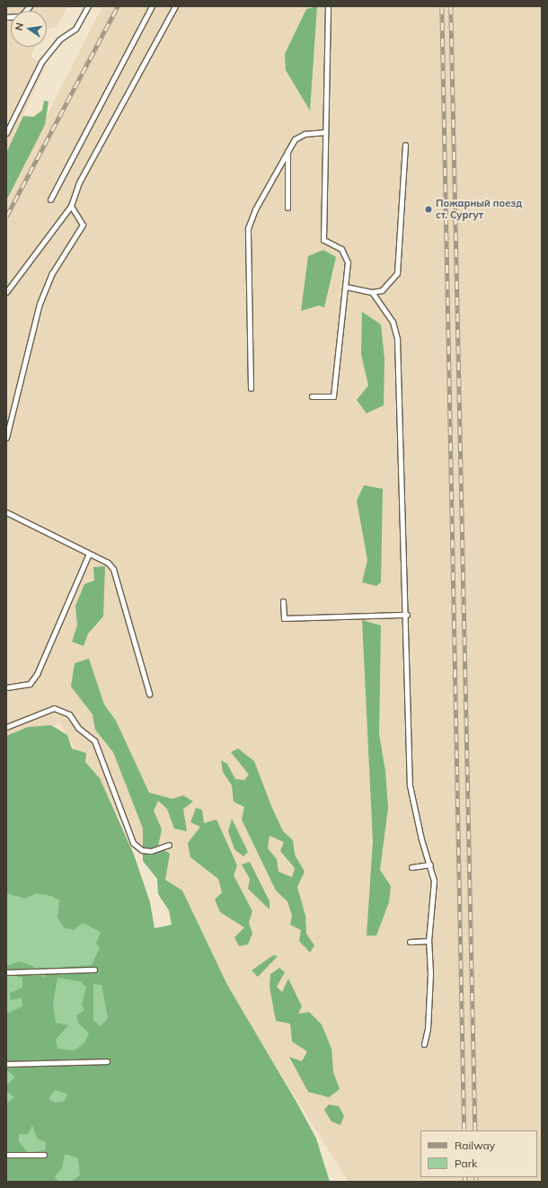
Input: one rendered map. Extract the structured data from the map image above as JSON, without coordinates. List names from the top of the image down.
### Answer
{
  "places": ["Пожарный поезд ст. Сургут"],
  "legend": ["Railway", "Park"],
  "north": "left"
}
